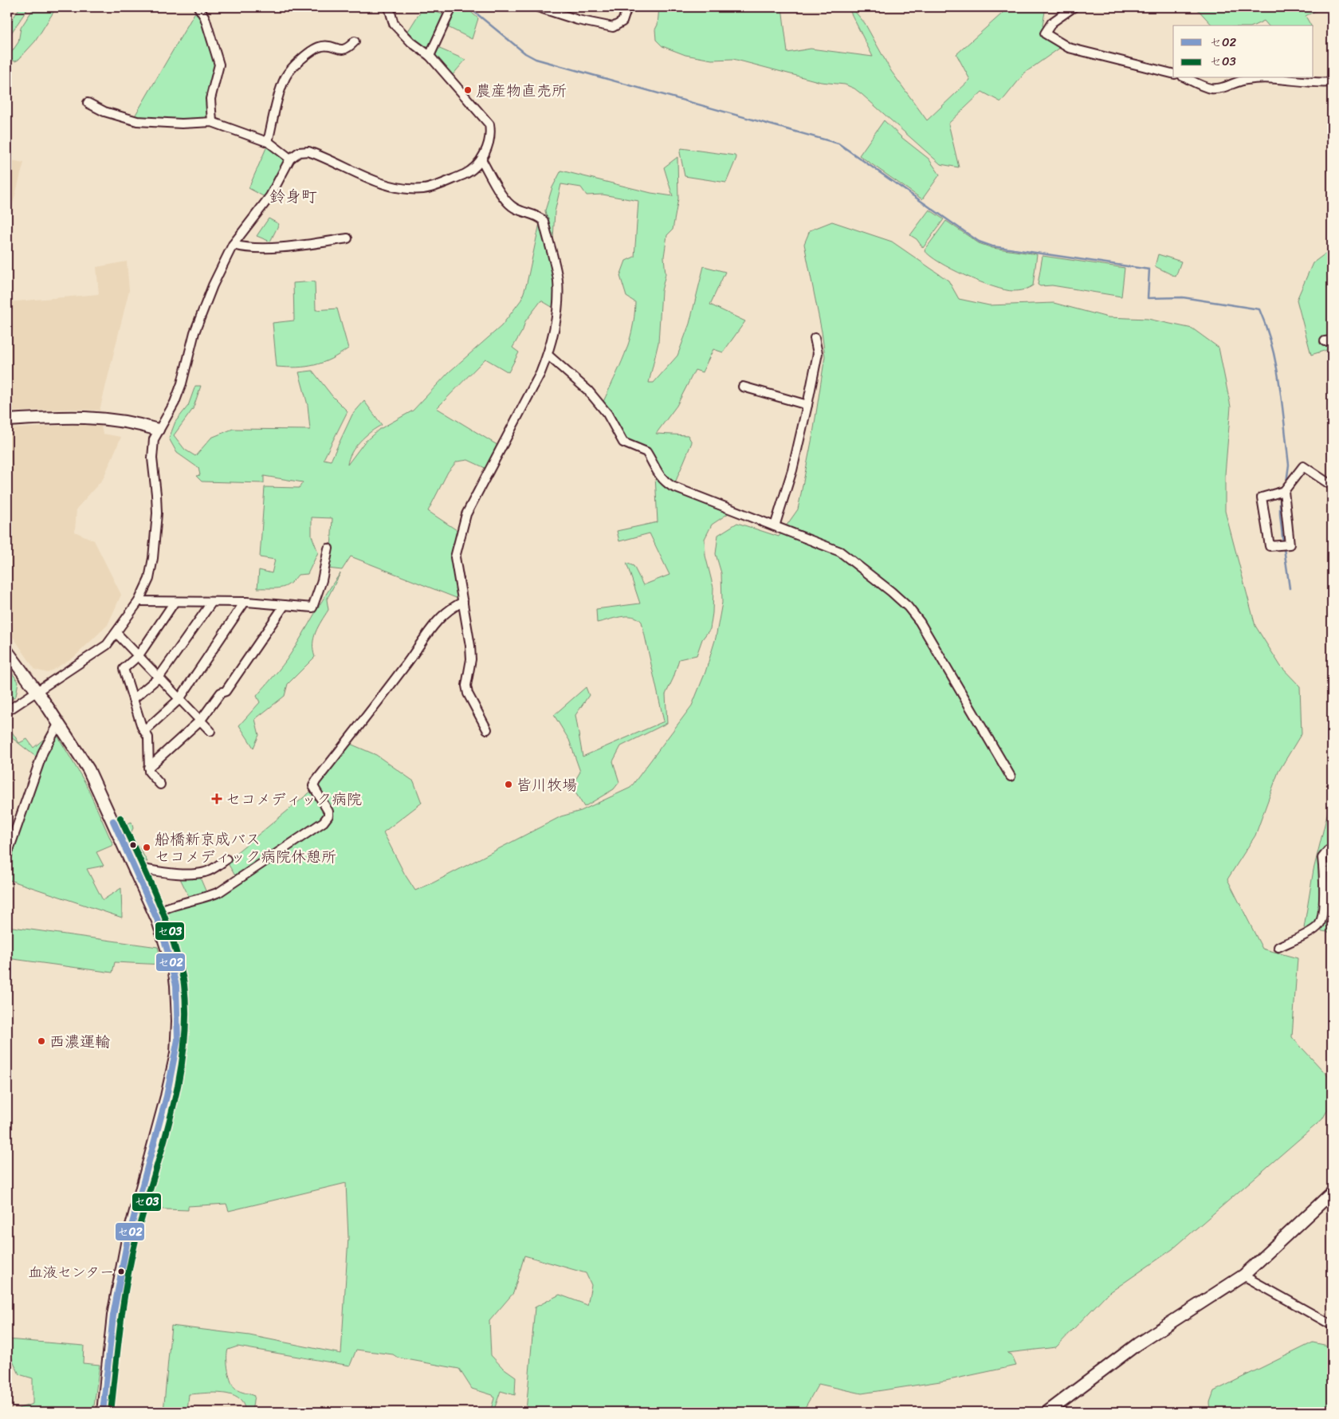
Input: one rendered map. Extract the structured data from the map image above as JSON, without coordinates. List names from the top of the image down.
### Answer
{
  "districts": ["鈴身町"],
  "places": {
    "other": [
      "農産物直売所",
      "皆川牧場",
      "船橋新京成バス セコメディック病院休憩所",
      "西濃運輸",
      "血液センター"
    ],
    "health": ["セコメディック病院"]
  },
  "lines": ["transit line セ03", "transit line セ02"],
  "legend": ["セ02", "セ03"]
}
